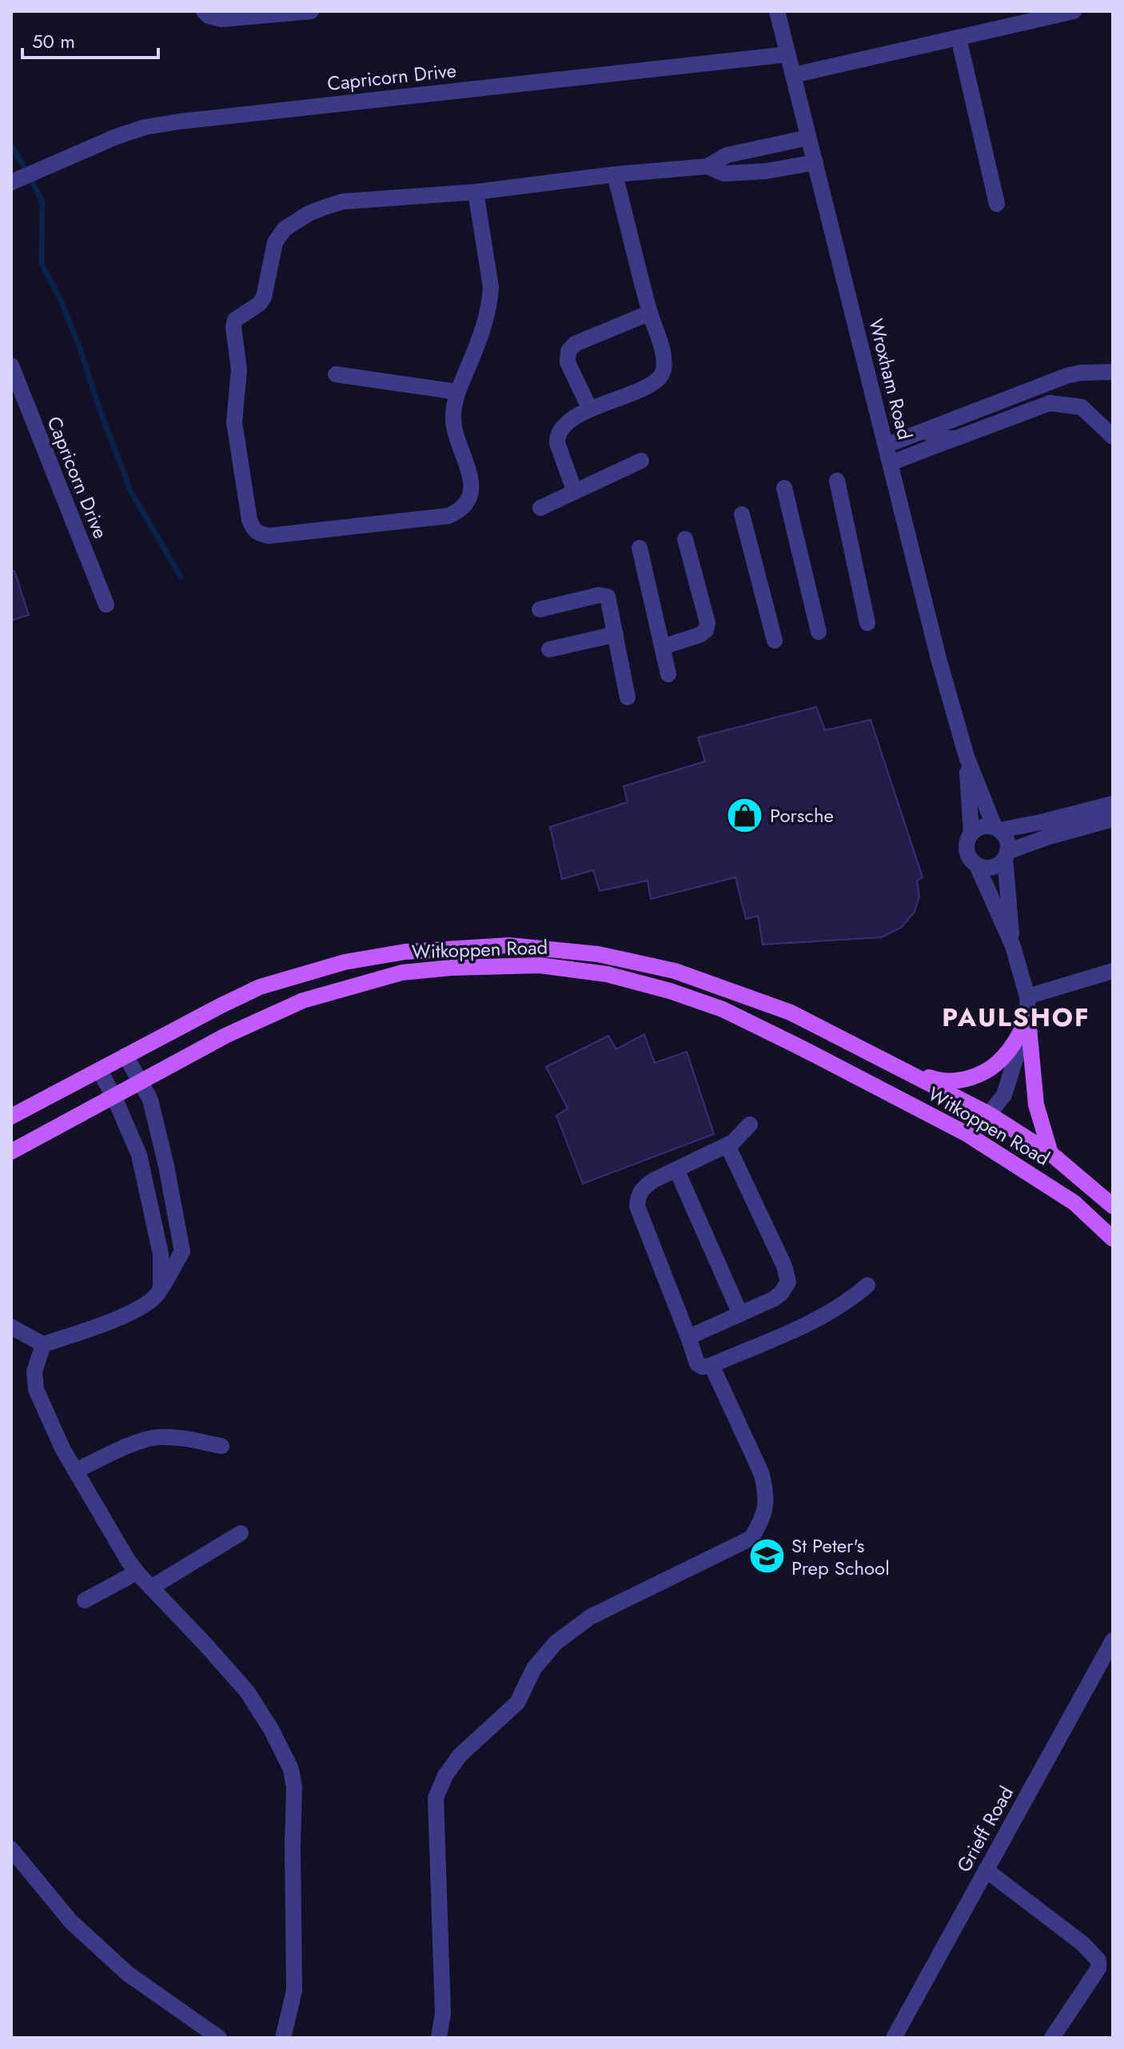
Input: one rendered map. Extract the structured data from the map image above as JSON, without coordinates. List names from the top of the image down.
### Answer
{
  "streets": {
    "main road": ["Witkoppen Road"],
    "street": ["Capricorn Drive", "Wroxham Road", "Grieff Road"]
  },
  "crossings": [
    ["Capricorn Drive", "Wroxham Road"]
  ],
  "districts": ["PAULSHOF"],
  "places": {
    "shop": ["Porsche"],
    "school or university": ["St Peter's Prep School"]
  },
  "scale_bar": "50 m"
}
